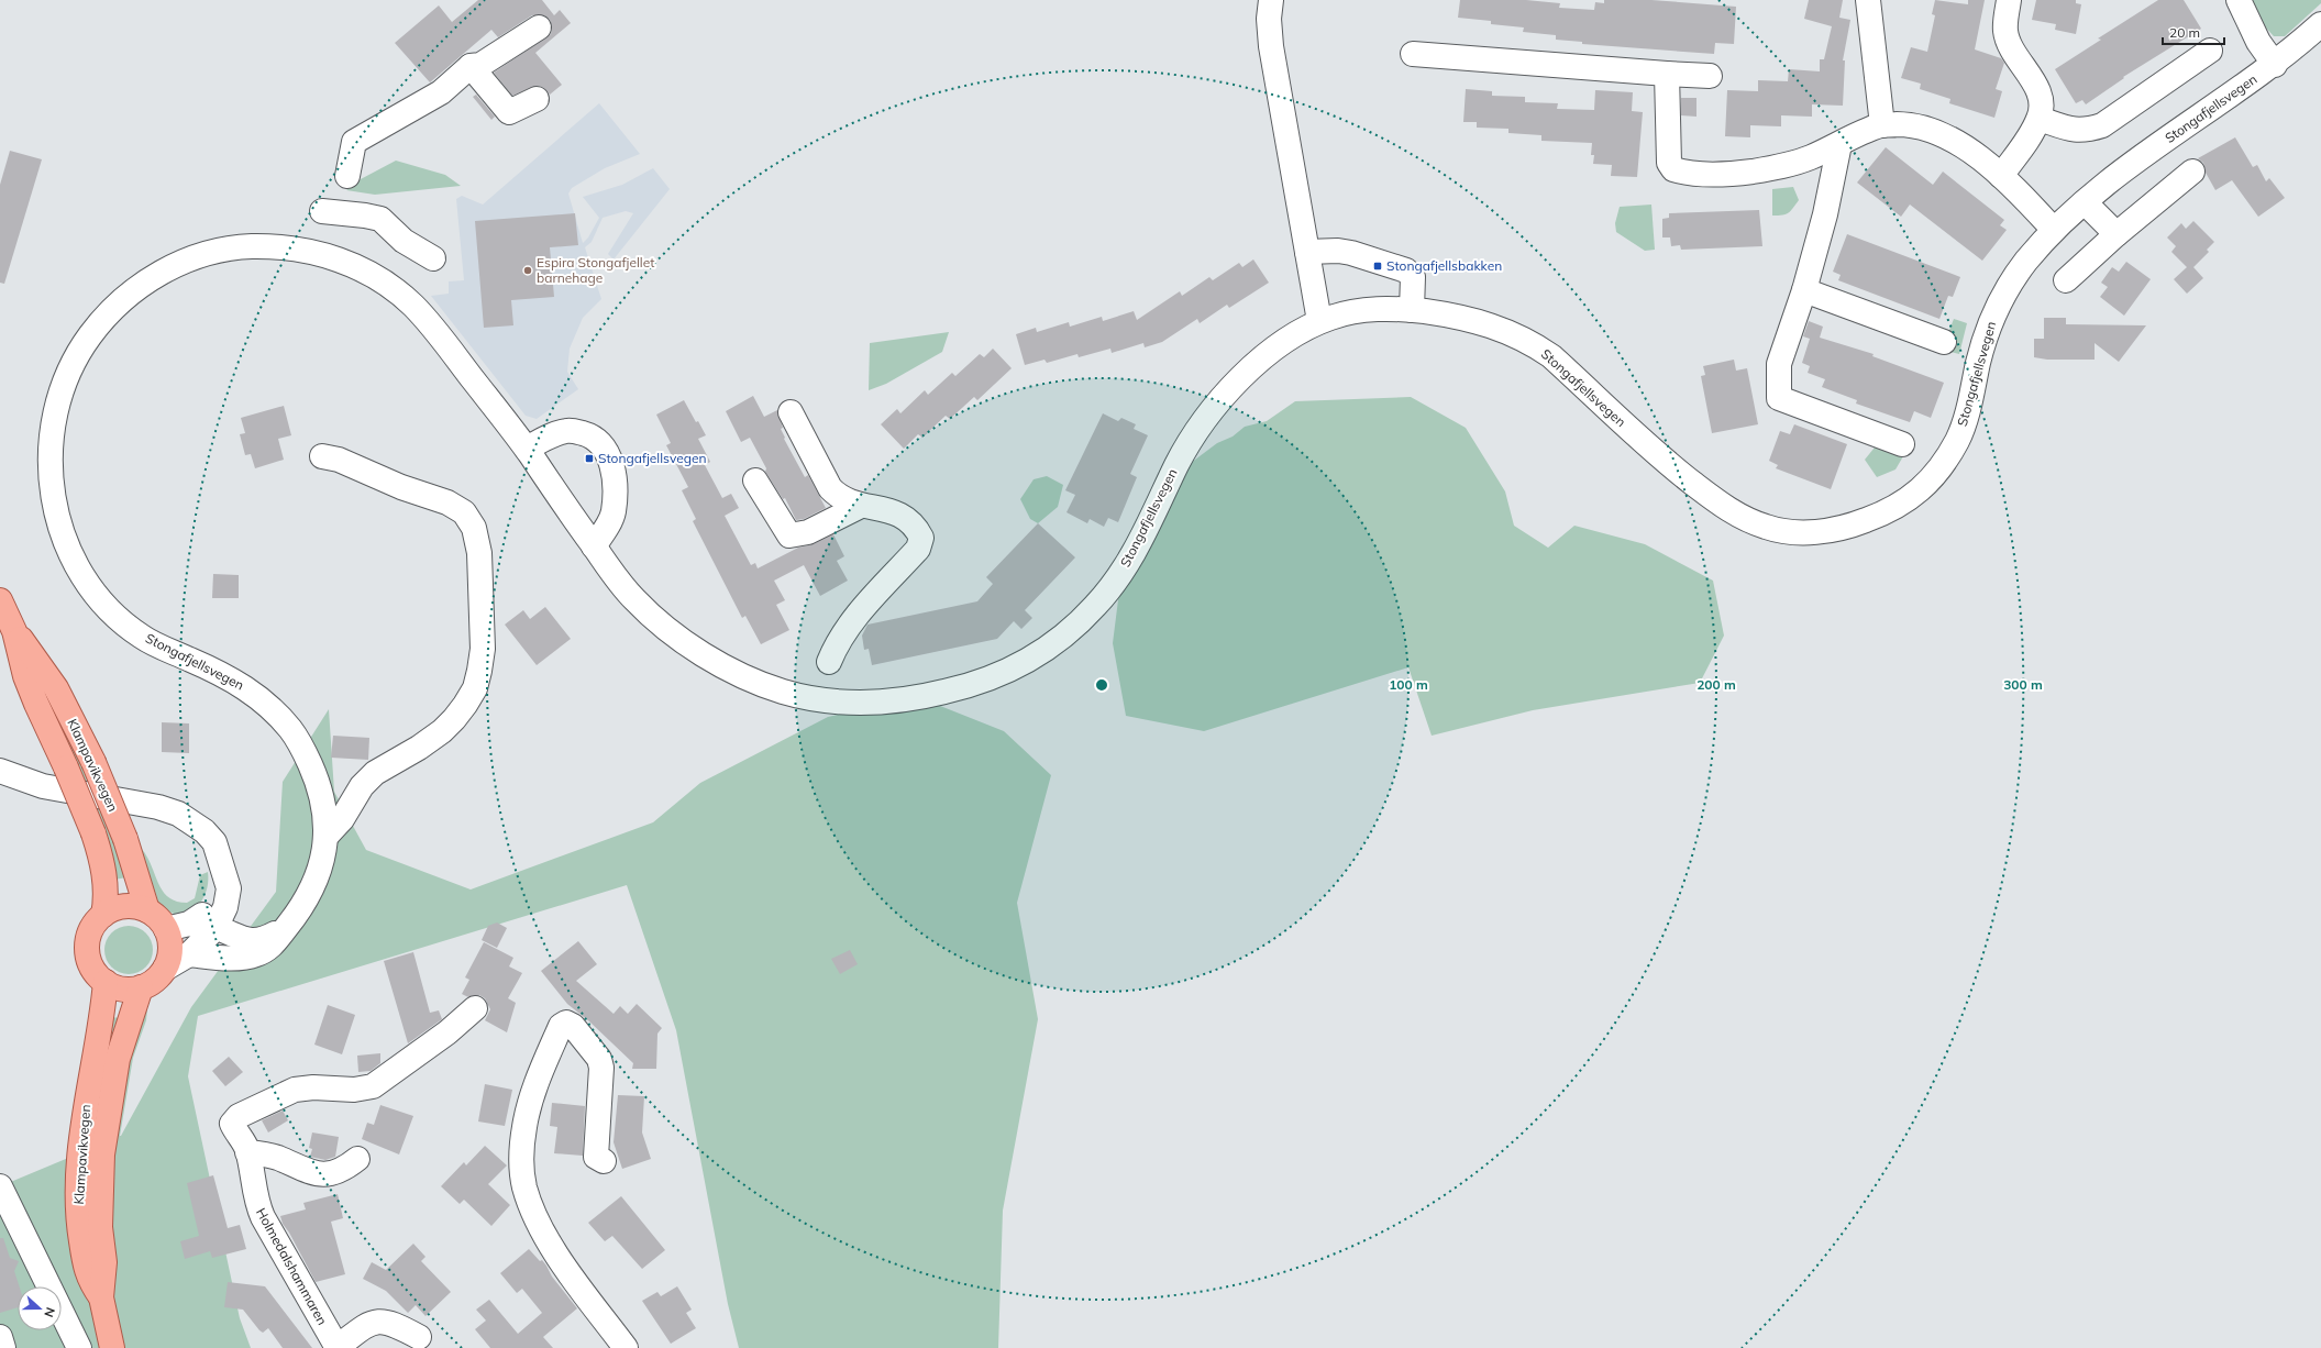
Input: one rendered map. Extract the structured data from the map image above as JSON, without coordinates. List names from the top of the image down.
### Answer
{
  "streets": {
    "main road": ["Klampavikvegen"],
    "street": ["Stongafjellsvegen", "Holmedalshammaren"]
  },
  "crossings": [
    ["Stongafjellsvegen", "Klampavikvegen"]
  ],
  "places": {
    "transit": ["Stongafjellsbakken", "Stongafjellsvegen"],
    "other": ["Espira Stongafjellet barnehage"]
  },
  "scale_bar": "20 m",
  "north": "right",
  "rings": ["100 m", "200 m", "300 m"]
}
